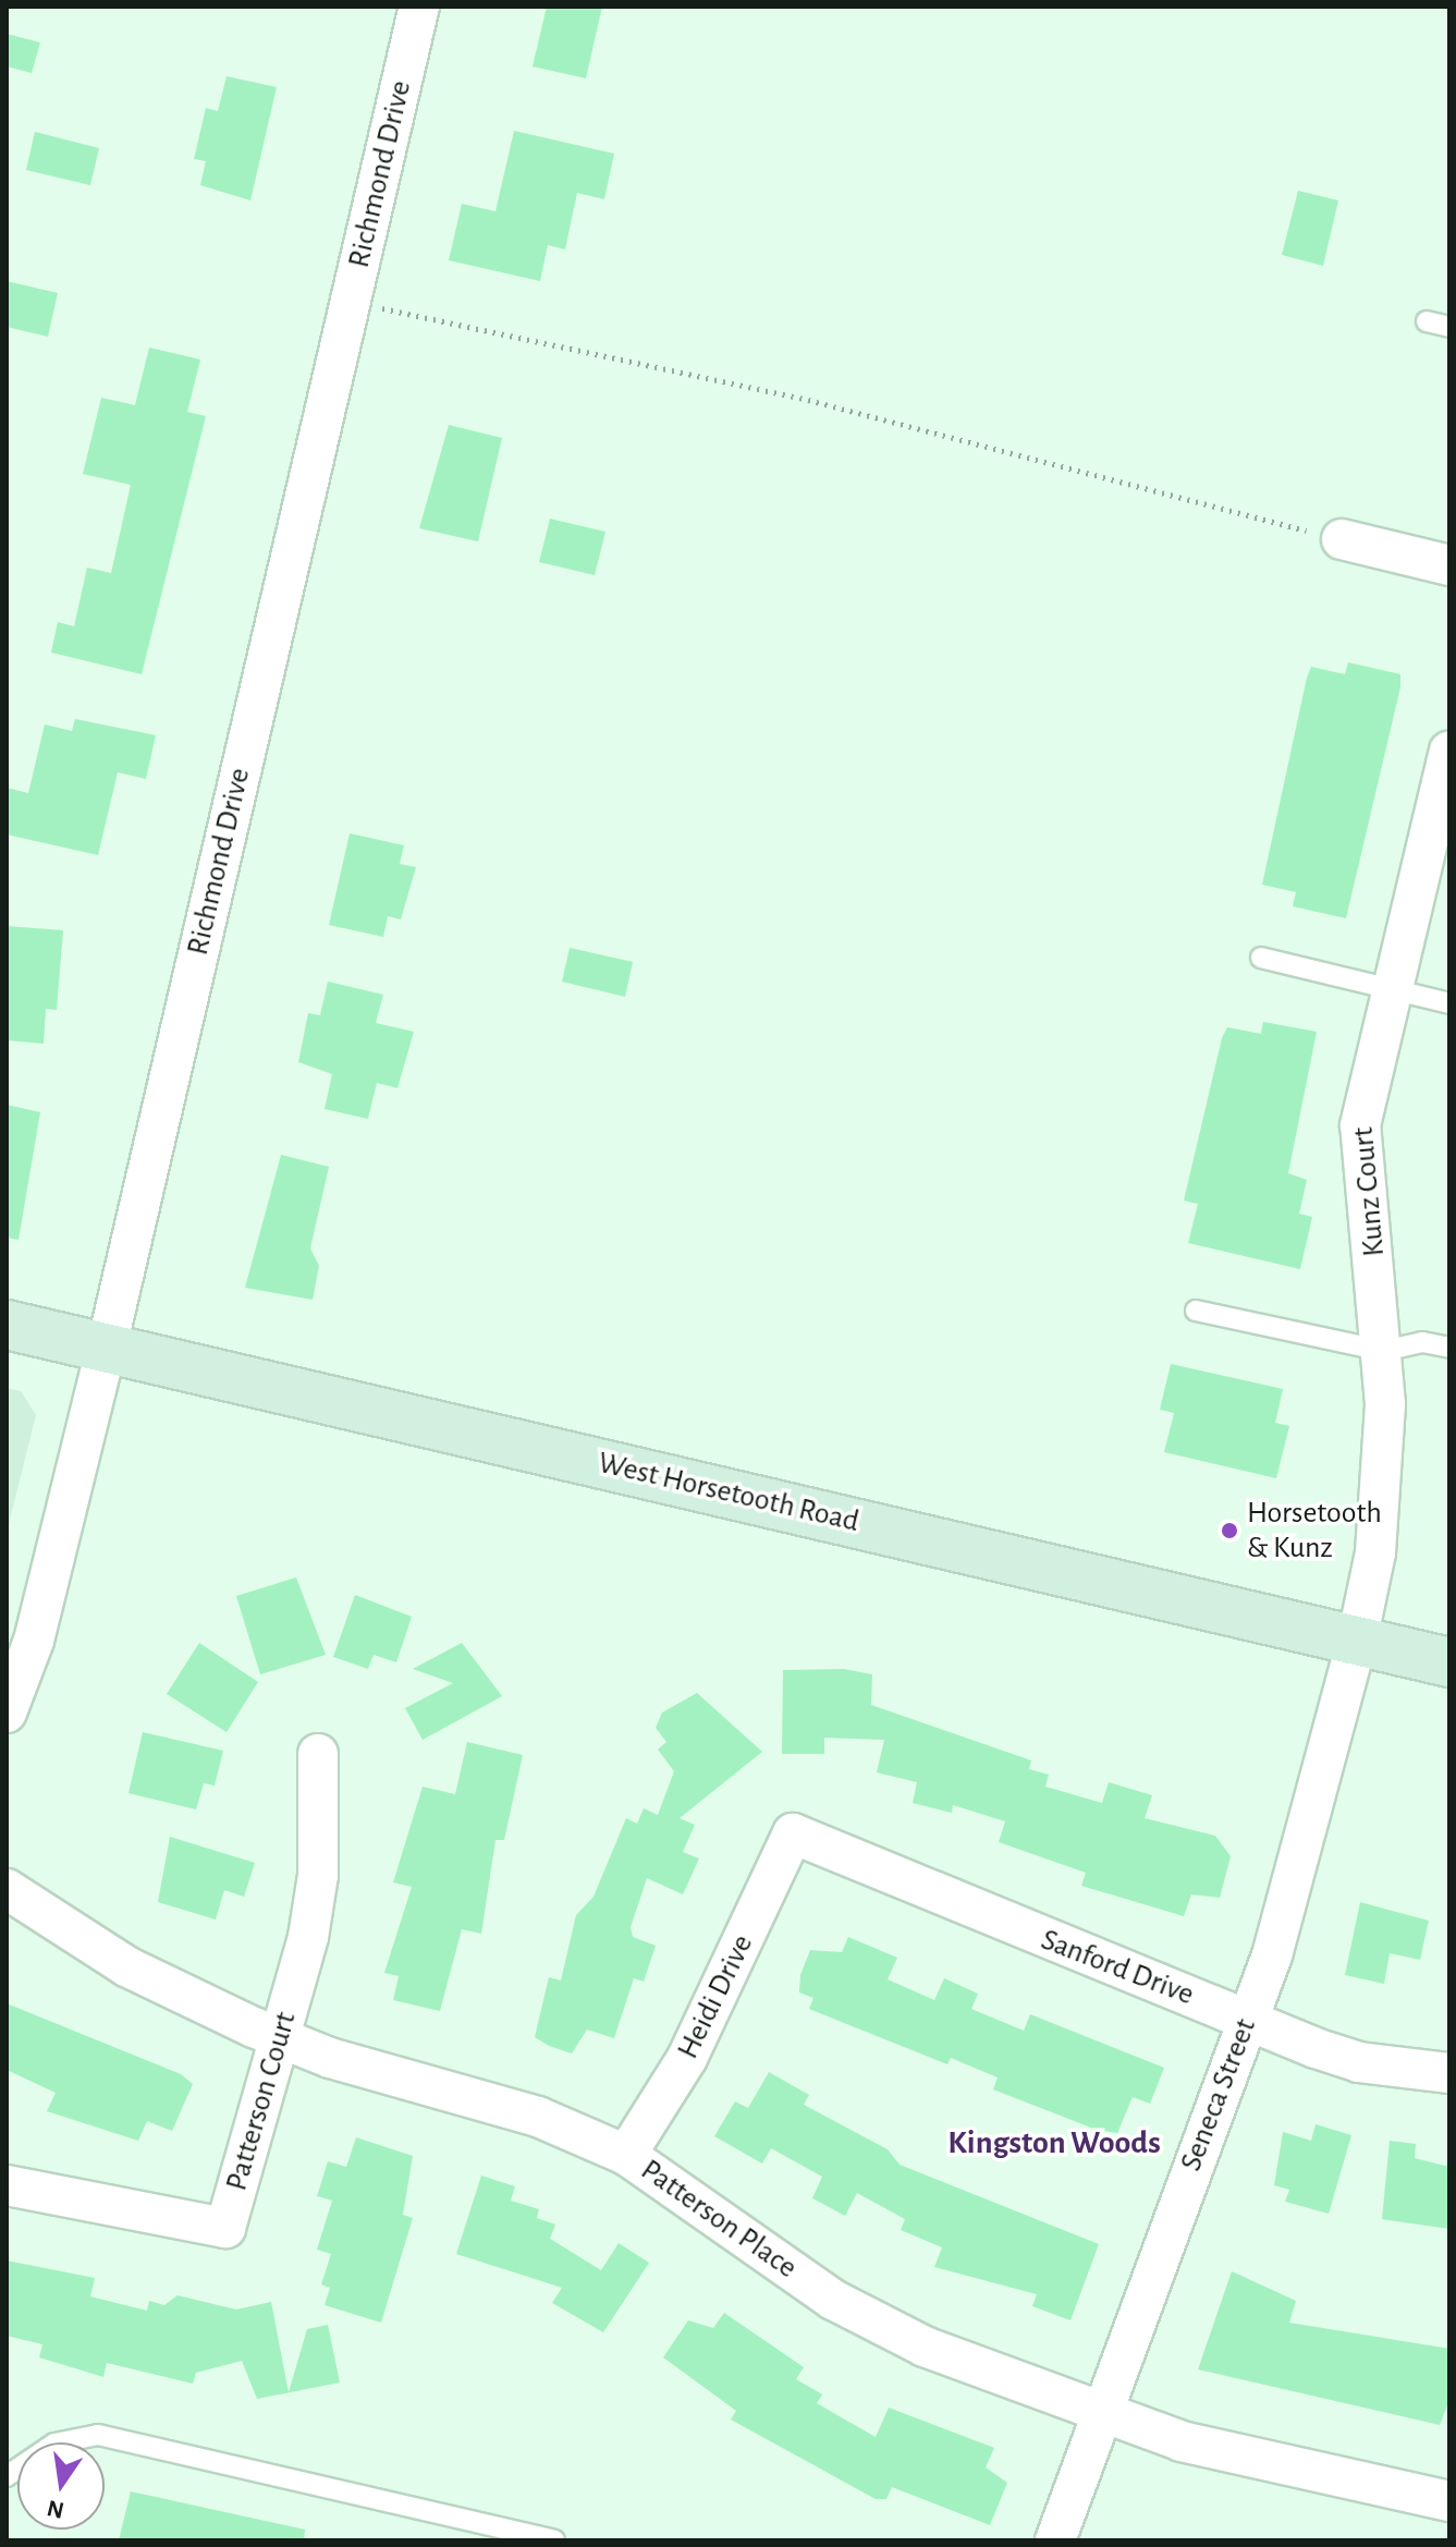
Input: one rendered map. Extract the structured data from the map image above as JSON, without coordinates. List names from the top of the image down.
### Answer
{
  "streets": {
    "main road": ["West Horsetooth Road"],
    "street": [
      "Richmond Drive",
      "Kunz Court",
      "Sanford Drive",
      "Heidi Drive",
      "Seneca Street",
      "Patterson Court",
      "Patterson Place"
    ]
  },
  "crossings": [
    ["Richmond Drive", "West Horsetooth Road"],
    ["Kunz Court", "West Horsetooth Road"],
    ["Kunz Court", "Seneca Street"],
    ["West Horsetooth Road", "Seneca Street"],
    ["Sanford Drive", "Heidi Drive"],
    ["Sanford Drive", "Seneca Street"],
    ["Heidi Drive", "Patterson Place"],
    ["Seneca Street", "Patterson Place"],
    ["Patterson Court", "Patterson Place"]
  ],
  "districts": ["Kingston Woods"],
  "places": ["Horsetooth & Kunz"],
  "north": "bottom"
}
